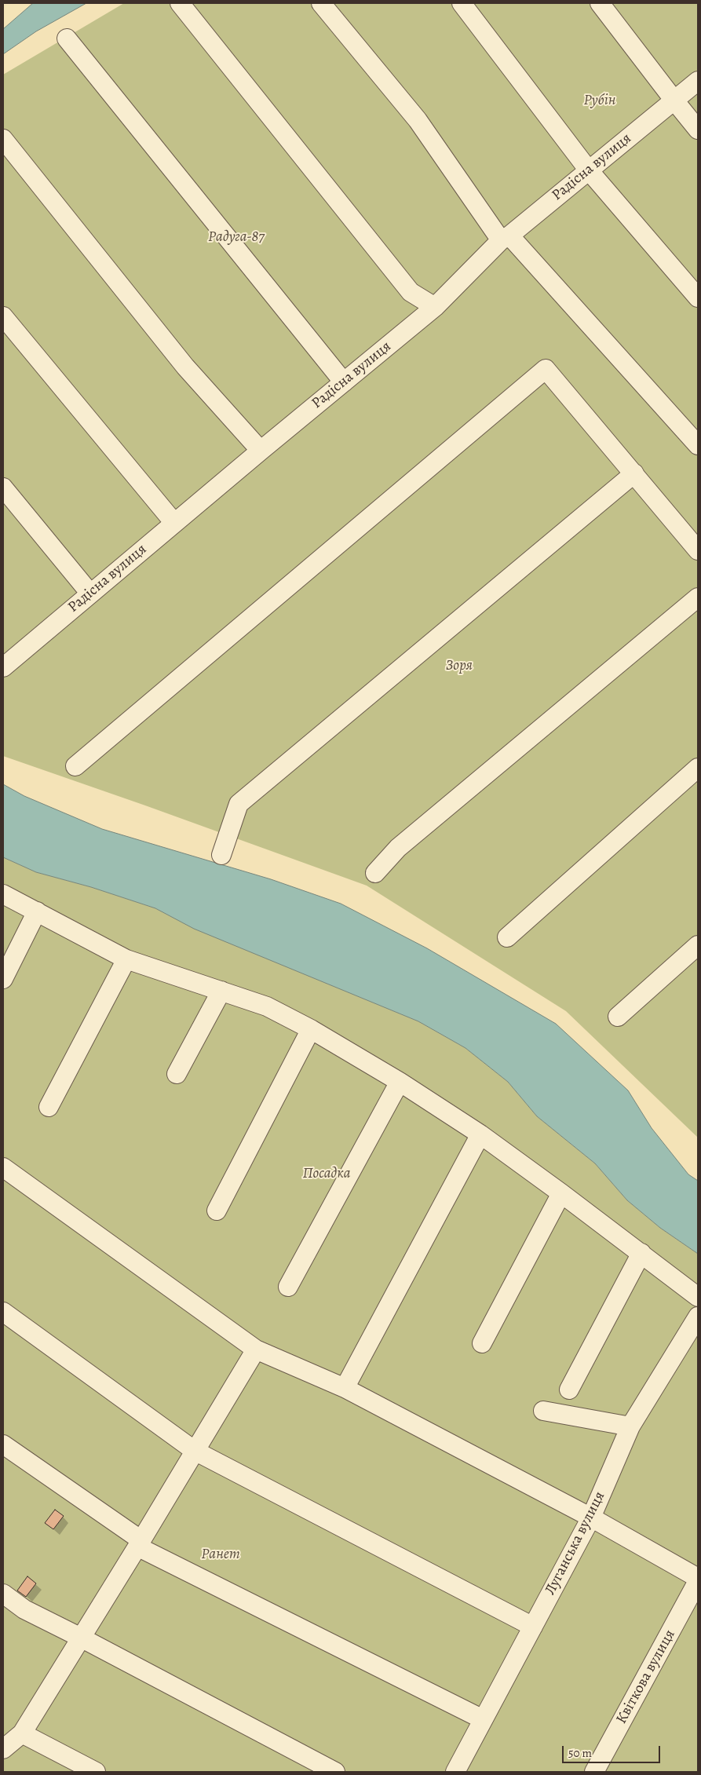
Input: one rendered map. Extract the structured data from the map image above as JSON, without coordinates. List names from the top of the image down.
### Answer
{
  "streets": {
    "street": ["Радісна вулиця", "Луганська вулиця", "Квіткова вулиця"]
  },
  "parks": [
    "Рубін",
    "Радуга-87",
    "Зоря",
    "Посадка",
    "Ранет"
  ],
  "scale_bar": "50 m"
}
